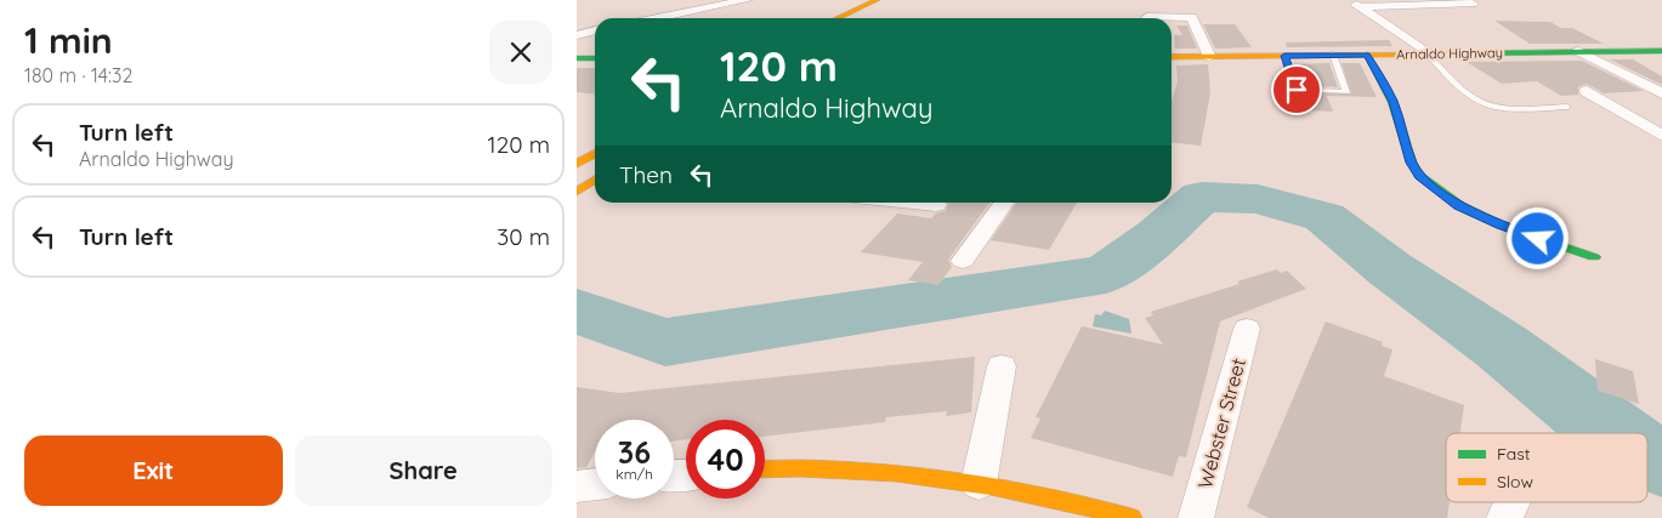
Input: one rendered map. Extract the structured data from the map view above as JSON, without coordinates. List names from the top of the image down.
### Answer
{
  "streets": {
    "main road": ["Arnaldo Highway"],
    "street": ["Webster Street"]
  },
  "legend": ["Fast", "Slow"],
  "page": {
    "heading": ["1 min", "180 m · 14:32"],
    "turn": ["120 m", "Arnaldo Highway"],
    "list": [
      {
        "name": "Turn left",
        "note": "Arnaldo Highway",
        "value": "120 m"
      },
      {
        "name": "Turn left",
        "value": "30 m"
      }
    ],
    "then": "Then",
    "speed": "36 km/h",
    "limit": "40",
    "buttons": ["Exit", "Share"]
  }
}
